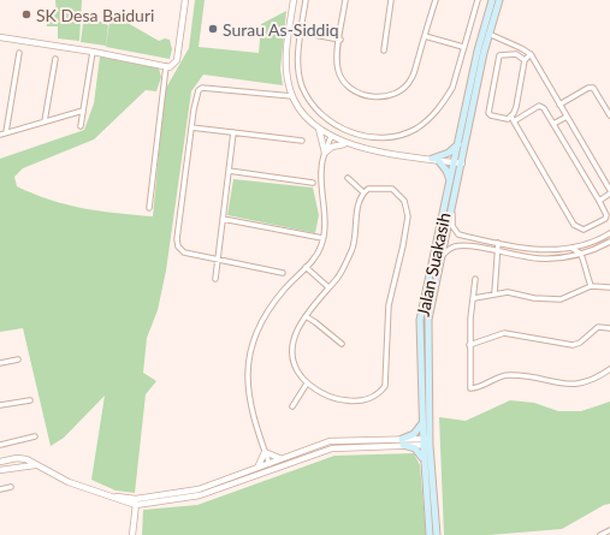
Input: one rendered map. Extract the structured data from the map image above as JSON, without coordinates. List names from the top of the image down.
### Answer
{
  "streets": {
    "main road": ["Jalan Suakasih"]
  },
  "places": ["SK Desa Baiduri", "Surau As-Siddiq"]
}
